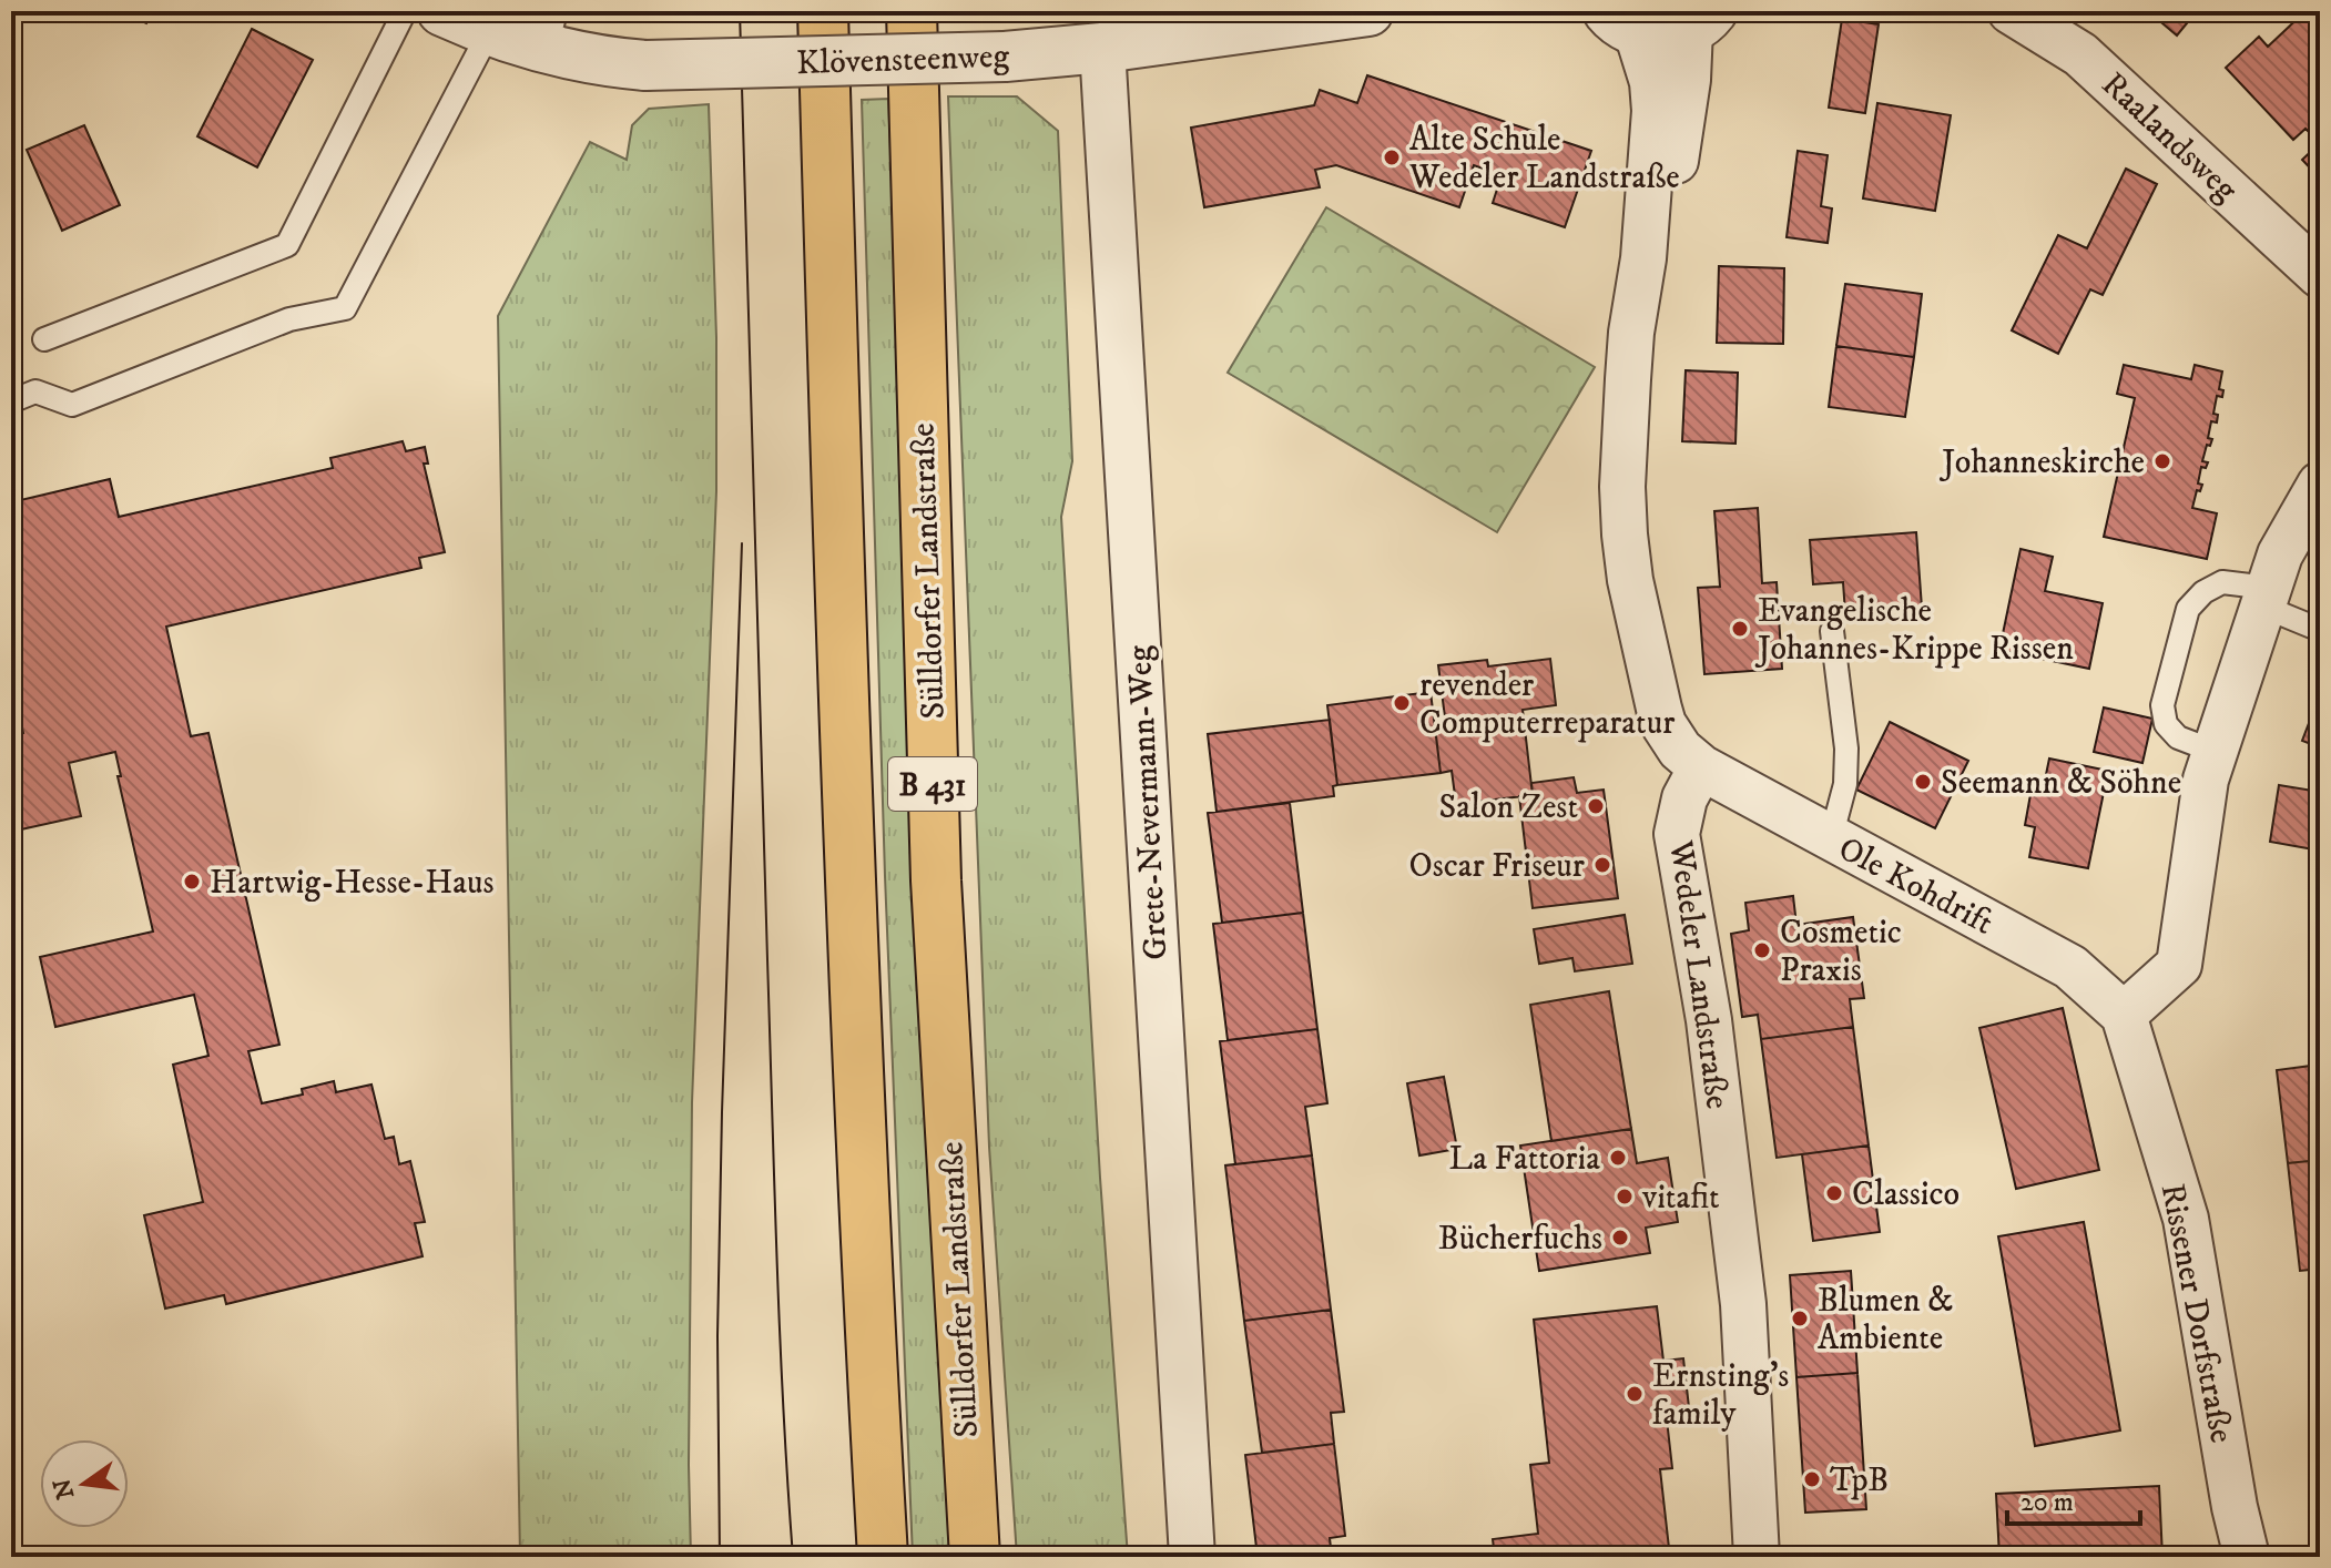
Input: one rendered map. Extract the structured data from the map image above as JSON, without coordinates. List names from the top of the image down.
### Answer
{
  "streets": {
    "highway": ["Sülldorfer Landstraße", "B 431"],
    "street": [
      "Klövensteenweg",
      "Raalandsweg",
      "Grete-Nevermann-Weg",
      "Ole Kohdrift",
      "Wedeler Landstraße",
      "Rissener Dorfstraße"
    ]
  },
  "crossings": [
    ["Klövensteenweg", "Grete-Nevermann-Weg"],
    ["Ole Kohdrift", "Wedeler Landstraße"],
    ["Ole Kohdrift", "Rissener Dorfstraße"]
  ],
  "places": [
    "Alte Schule Wedeler Landstraße",
    "Johanneskirche",
    "Evangelische Johannes-Krippe Rissen",
    "revender Computerreparatur",
    "Seemann & Söhne",
    "Salon Zest",
    "Oscar Friseur",
    "Hartwig-Hesse-Haus",
    "Cosmetic Praxis",
    "La Fattoria",
    "Classico",
    "vitafit",
    "Bücherfuchs",
    "Blumen & Ambiente",
    "Ernsting's family",
    "TpB"
  ],
  "scale_bar": "20 m",
  "north": "left"
}
